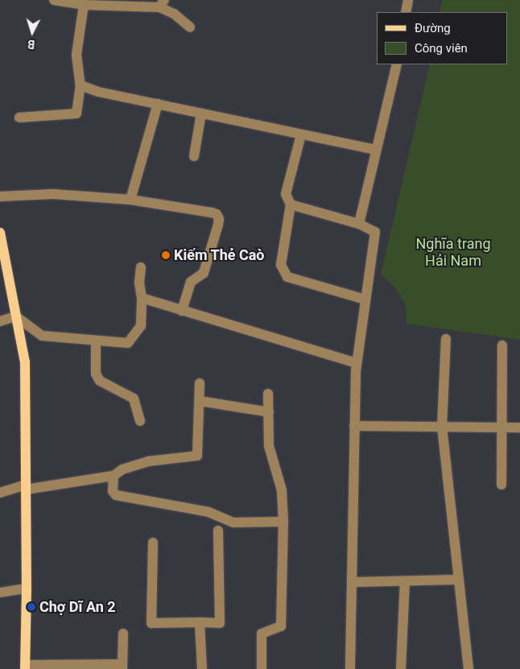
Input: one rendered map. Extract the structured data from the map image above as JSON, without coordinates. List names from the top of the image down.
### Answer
{
  "parks": ["Nghĩa trang Hải Nam"],
  "places": ["Kiếm Thẻ Caò", "Chợ Dĩ An 2"],
  "legend": ["Đường", "Công viên"],
  "north": "bottom"
}
